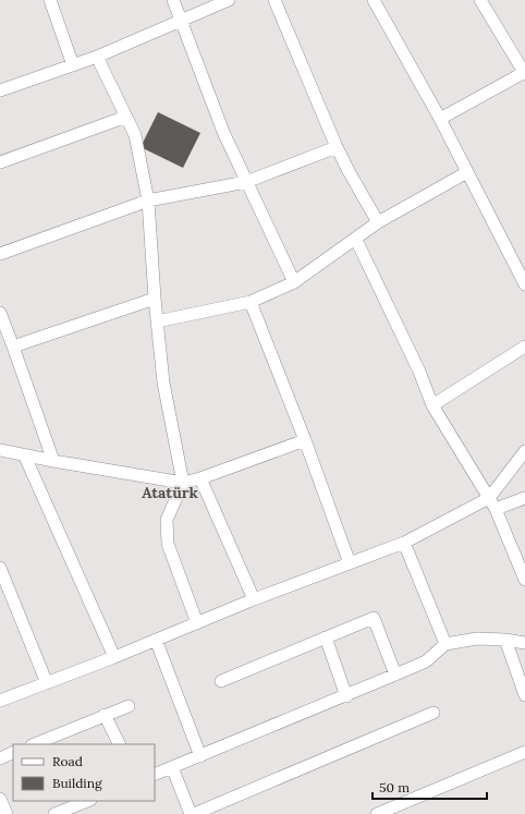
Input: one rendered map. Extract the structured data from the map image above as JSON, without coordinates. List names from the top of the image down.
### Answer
{
  "districts": ["Atatürk"],
  "legend": ["Road", "Building"],
  "scale_bar": "50 m"
}
